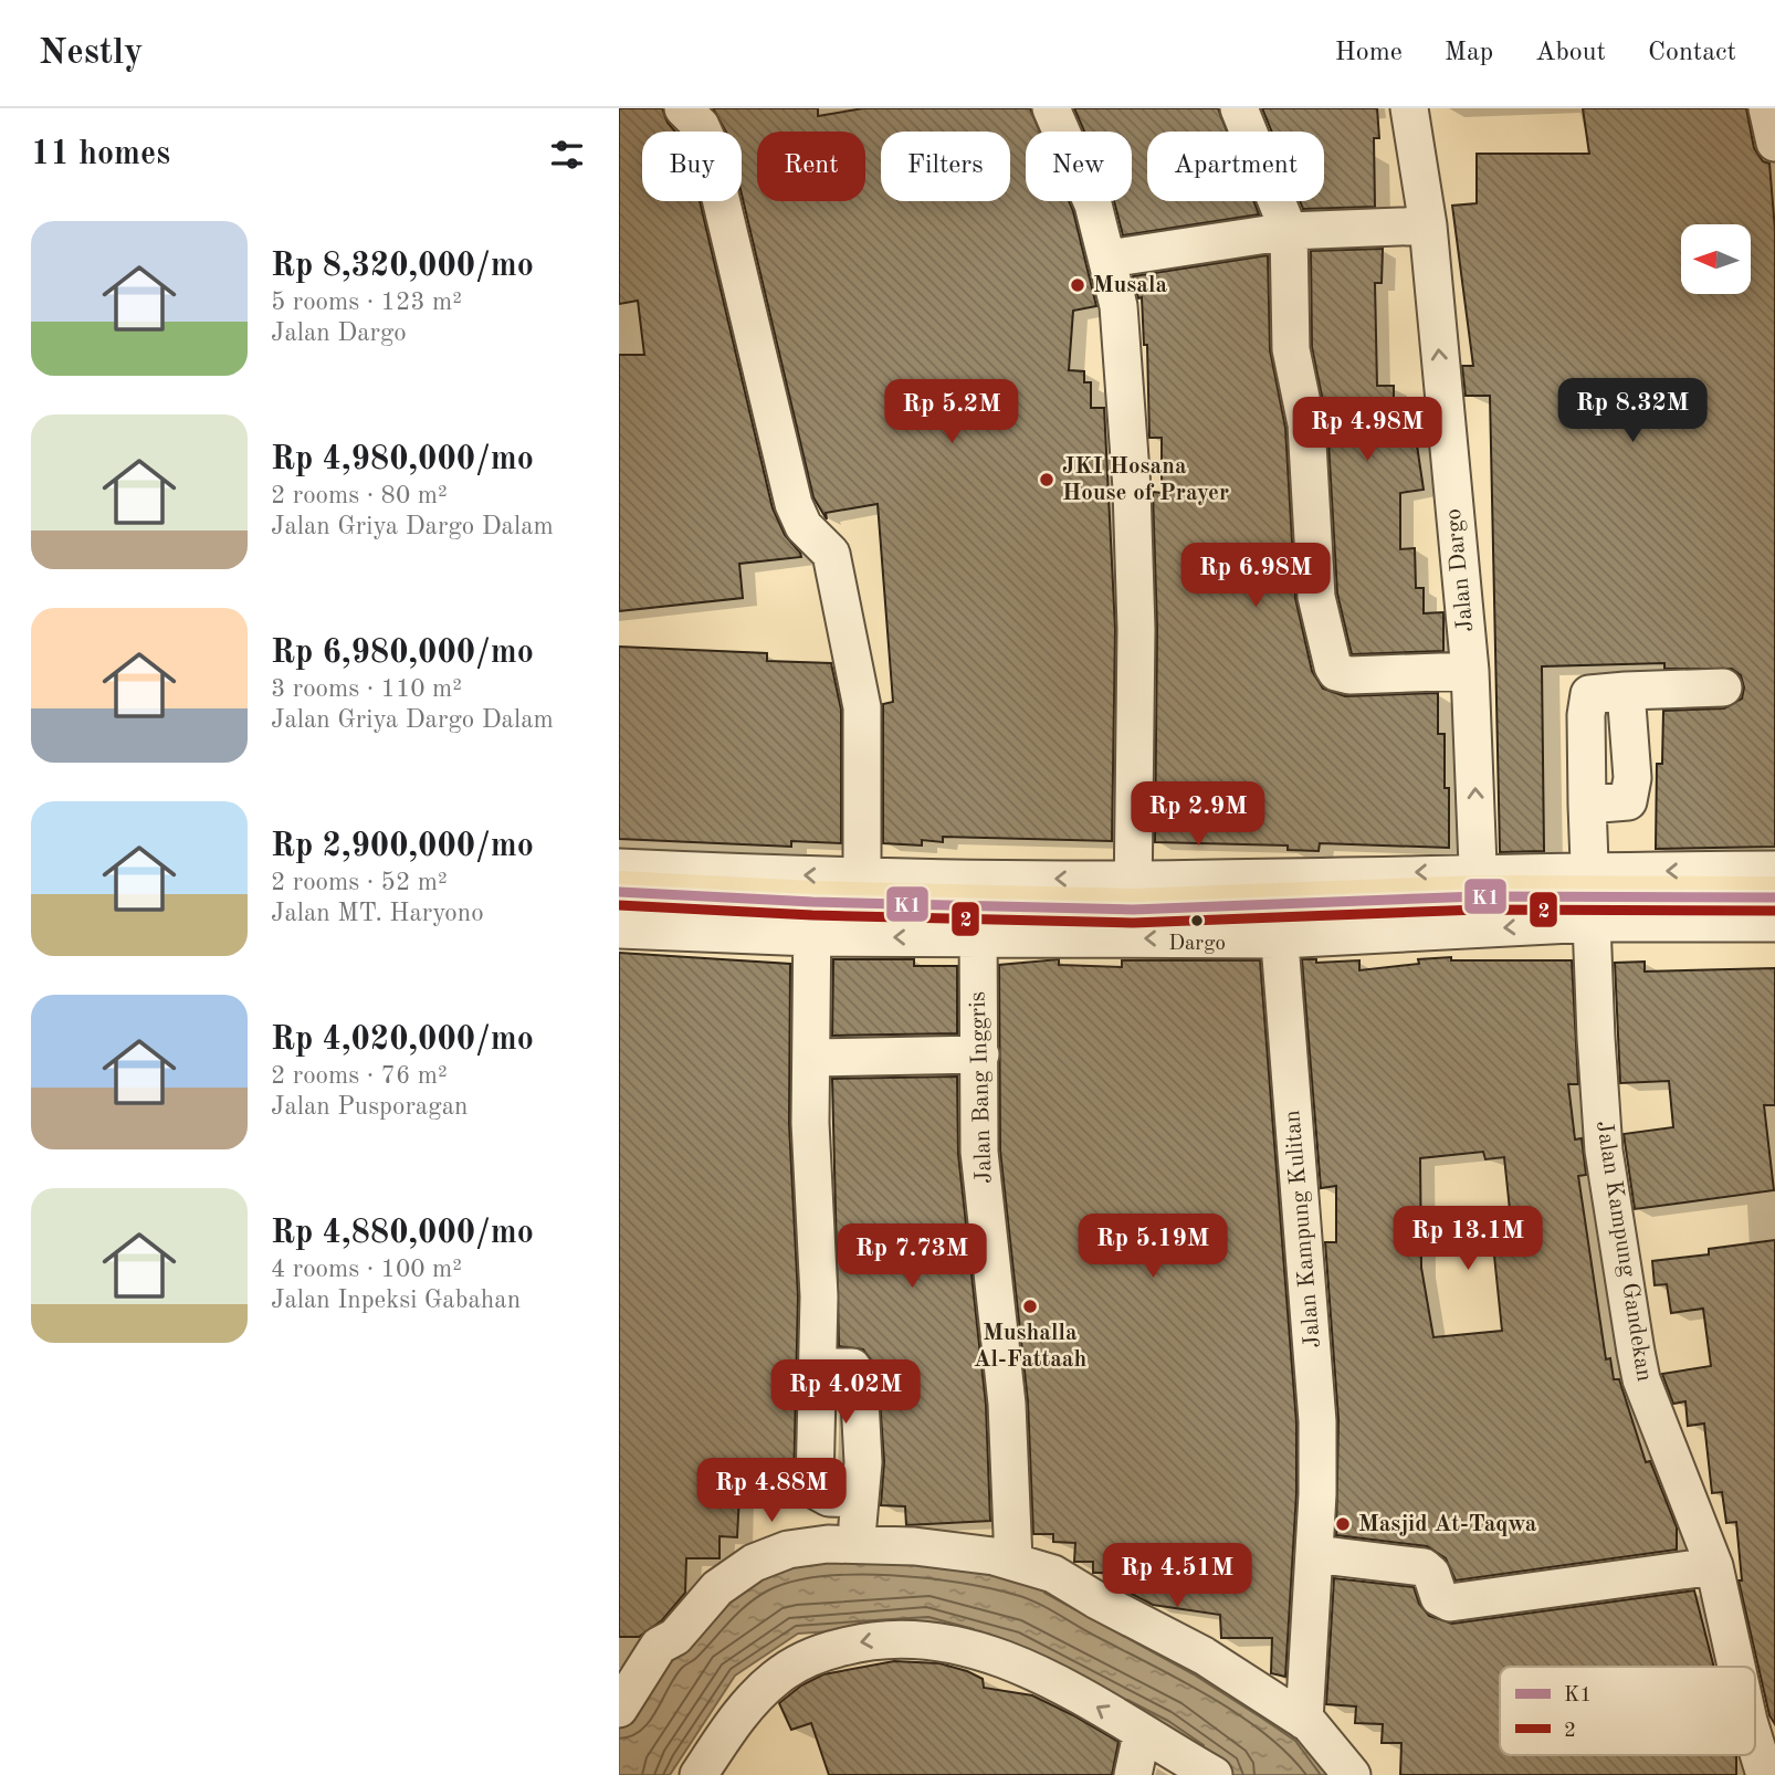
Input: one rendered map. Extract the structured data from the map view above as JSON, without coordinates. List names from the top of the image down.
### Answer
{
  "streets": {
    "street": [
      "Jalan Dargo",
      "Jalan Bang Inggris",
      "Jalan Kampung Kulitan",
      "Jalan Kampung Gandekan"
    ]
  },
  "places": [
    "Musala",
    "JKI Hosana House of Prayer",
    "Dargo",
    "Mushalla Al-Fattaah",
    "Masjid At-Taqwa"
  ],
  "lines": ["transit line K1", "transit line 2"],
  "legend": ["K1", "2"],
  "north": "left",
  "page": {
    "header": "Nestly",
    "nav": [
      "Home",
      "Map",
      "About",
      "Contact"
    ],
    "heading": "11 homes",
    "chip": [
      "Buy",
      "Rent",
      "Filters",
      "New",
      "Apartment"
    ],
    "list": [
      {
        "name": "Rp 8,320,000/mo",
        "note": "5 rooms · 123 m² · Jalan Dargo"
      },
      {
        "name": "Rp 4,980,000/mo",
        "note": "2 rooms · 80 m² · Jalan Griya Dargo Dalam"
      },
      {
        "name": "Rp 6,980,000/mo",
        "note": "3 rooms · 110 m² · Jalan Griya Dargo Dalam"
      },
      {
        "name": "Rp 2,900,000/mo",
        "note": "2 rooms · 52 m² · Jalan MT. Haryono"
      },
      {
        "name": "Rp 4,020,000/mo",
        "note": "2 rooms · 76 m² · Jalan Pusporagan"
      },
      {
        "name": "Rp 4,880,000/mo",
        "note": "4 rooms · 100 m² · Jalan Inpeksi Gabahan"
      }
    ],
    "price": [
      "Rp 8.32M",
      "Rp 5.2M",
      "Rp 4.98M",
      "Rp 6.98M",
      "Rp 2.9M",
      "Rp 13.1M",
      "Rp 5.19M",
      "Rp 7.73M",
      "Rp 4.02M",
      "Rp 4.88M",
      "Rp 4.51M"
    ]
  }
}
